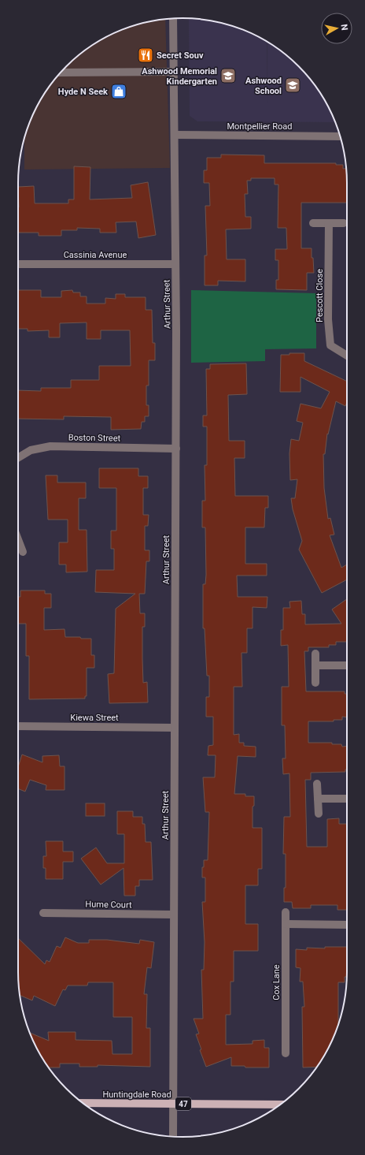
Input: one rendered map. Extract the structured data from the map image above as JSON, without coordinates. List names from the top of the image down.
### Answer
{
  "streets": {
    "main road": ["Huntingdale Road", "47"],
    "street": [
      "Montpellier Road",
      "Cassinia Avenue",
      "Pescott Close",
      "Arthur Street",
      "Boston Street",
      "Kiewa Street",
      "Hume Court",
      "Cox Lane"
    ]
  },
  "crossings": [
    ["Montpellier Road", "Arthur Street"],
    ["Cassinia Avenue", "Arthur Street"],
    ["Arthur Street", "Boston Street"],
    ["Arthur Street", "Kiewa Street"],
    ["Arthur Street", "Hume Court"],
    ["Arthur Street", "Huntingdale Road"]
  ],
  "places": {
    "restaurant": ["Secret Souv"],
    "school or university": ["Ashwood Memorial Kindergarten", "Ashwood School"],
    "shop": ["Hyde N Seek"]
  },
  "north": "right"
}
